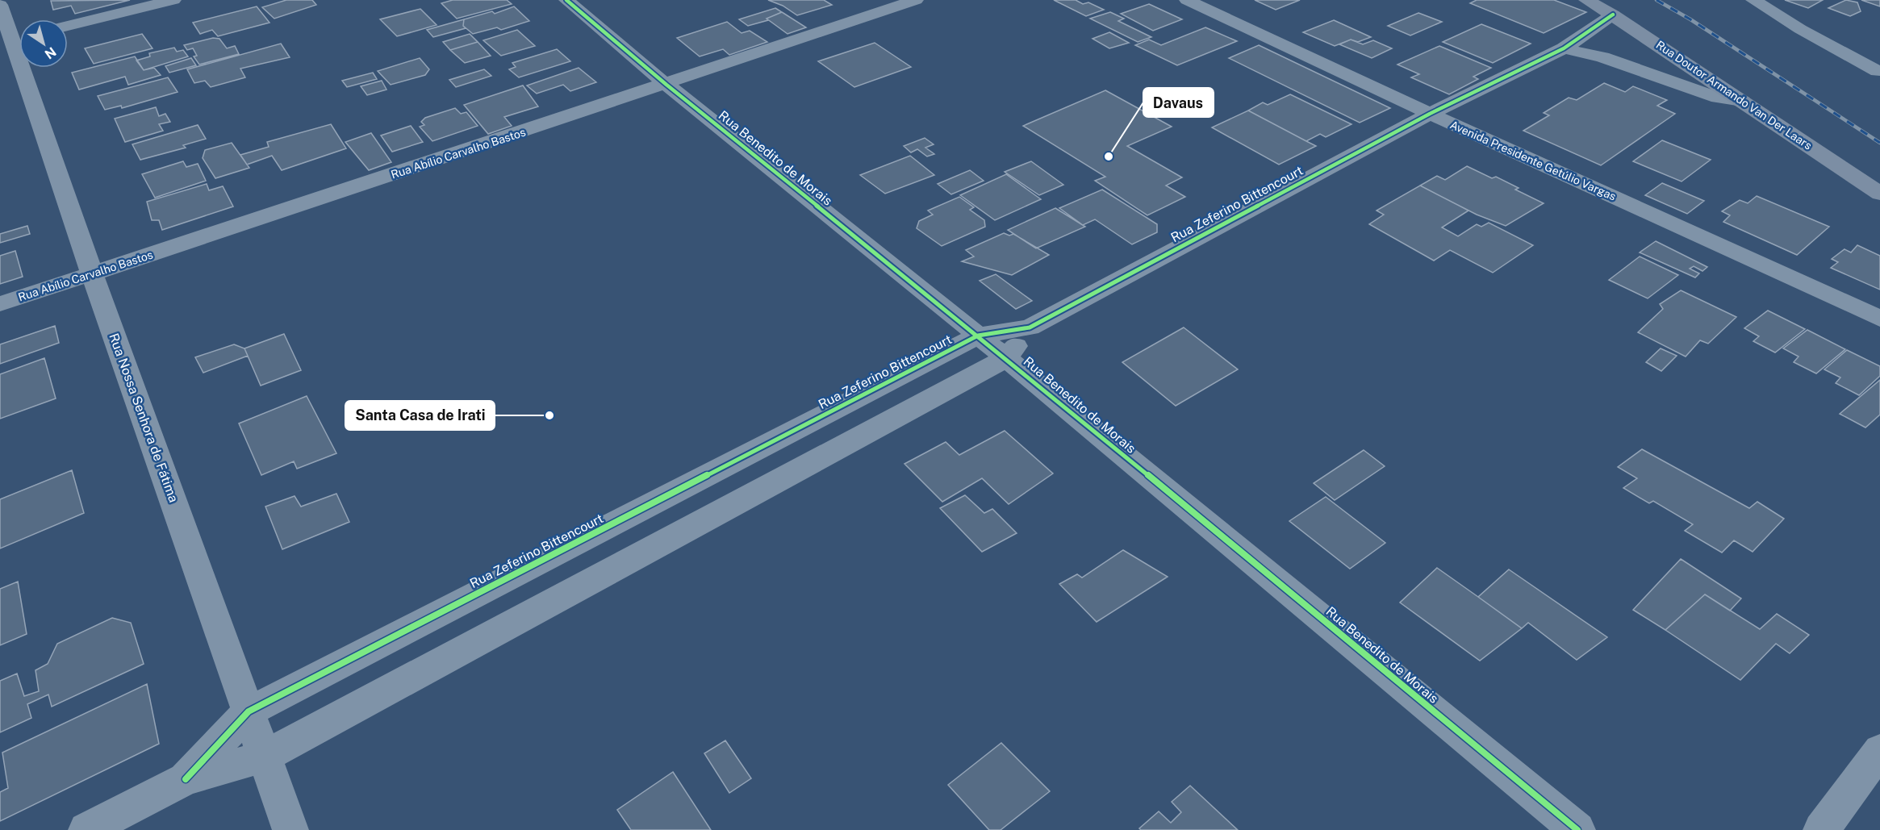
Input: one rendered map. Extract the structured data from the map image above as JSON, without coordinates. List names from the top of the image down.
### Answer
{
  "streets": {
    "main road": ["Rua Doutor Armando Van Der Laars"],
    "street": [
      "Rua Abílio Carvalho Bastos",
      "Rua Benedito de Morais",
      "Avenida Presidente Getúlio Vargas",
      "Rua Zeferino Bittencourt",
      "Rua Nossa Senhora de Fátima"
    ]
  },
  "crossings": [
    ["Rua Doutor Armando Van Der Laars", "Rua Zeferino Bittencourt"],
    ["Rua Abílio Carvalho Bastos", "Rua Benedito de Morais"],
    ["Rua Abílio Carvalho Bastos", "Rua Nossa Senhora de Fátima"],
    ["Rua Benedito de Morais", "Rua Zeferino Bittencourt"],
    ["Avenida Presidente Getúlio Vargas", "Rua Zeferino Bittencourt"],
    ["Rua Zeferino Bittencourt", "Rua Nossa Senhora de Fátima"]
  ],
  "places": ["Davaus", "Santa Casa de Irati"],
  "north": "bottom right"
}
